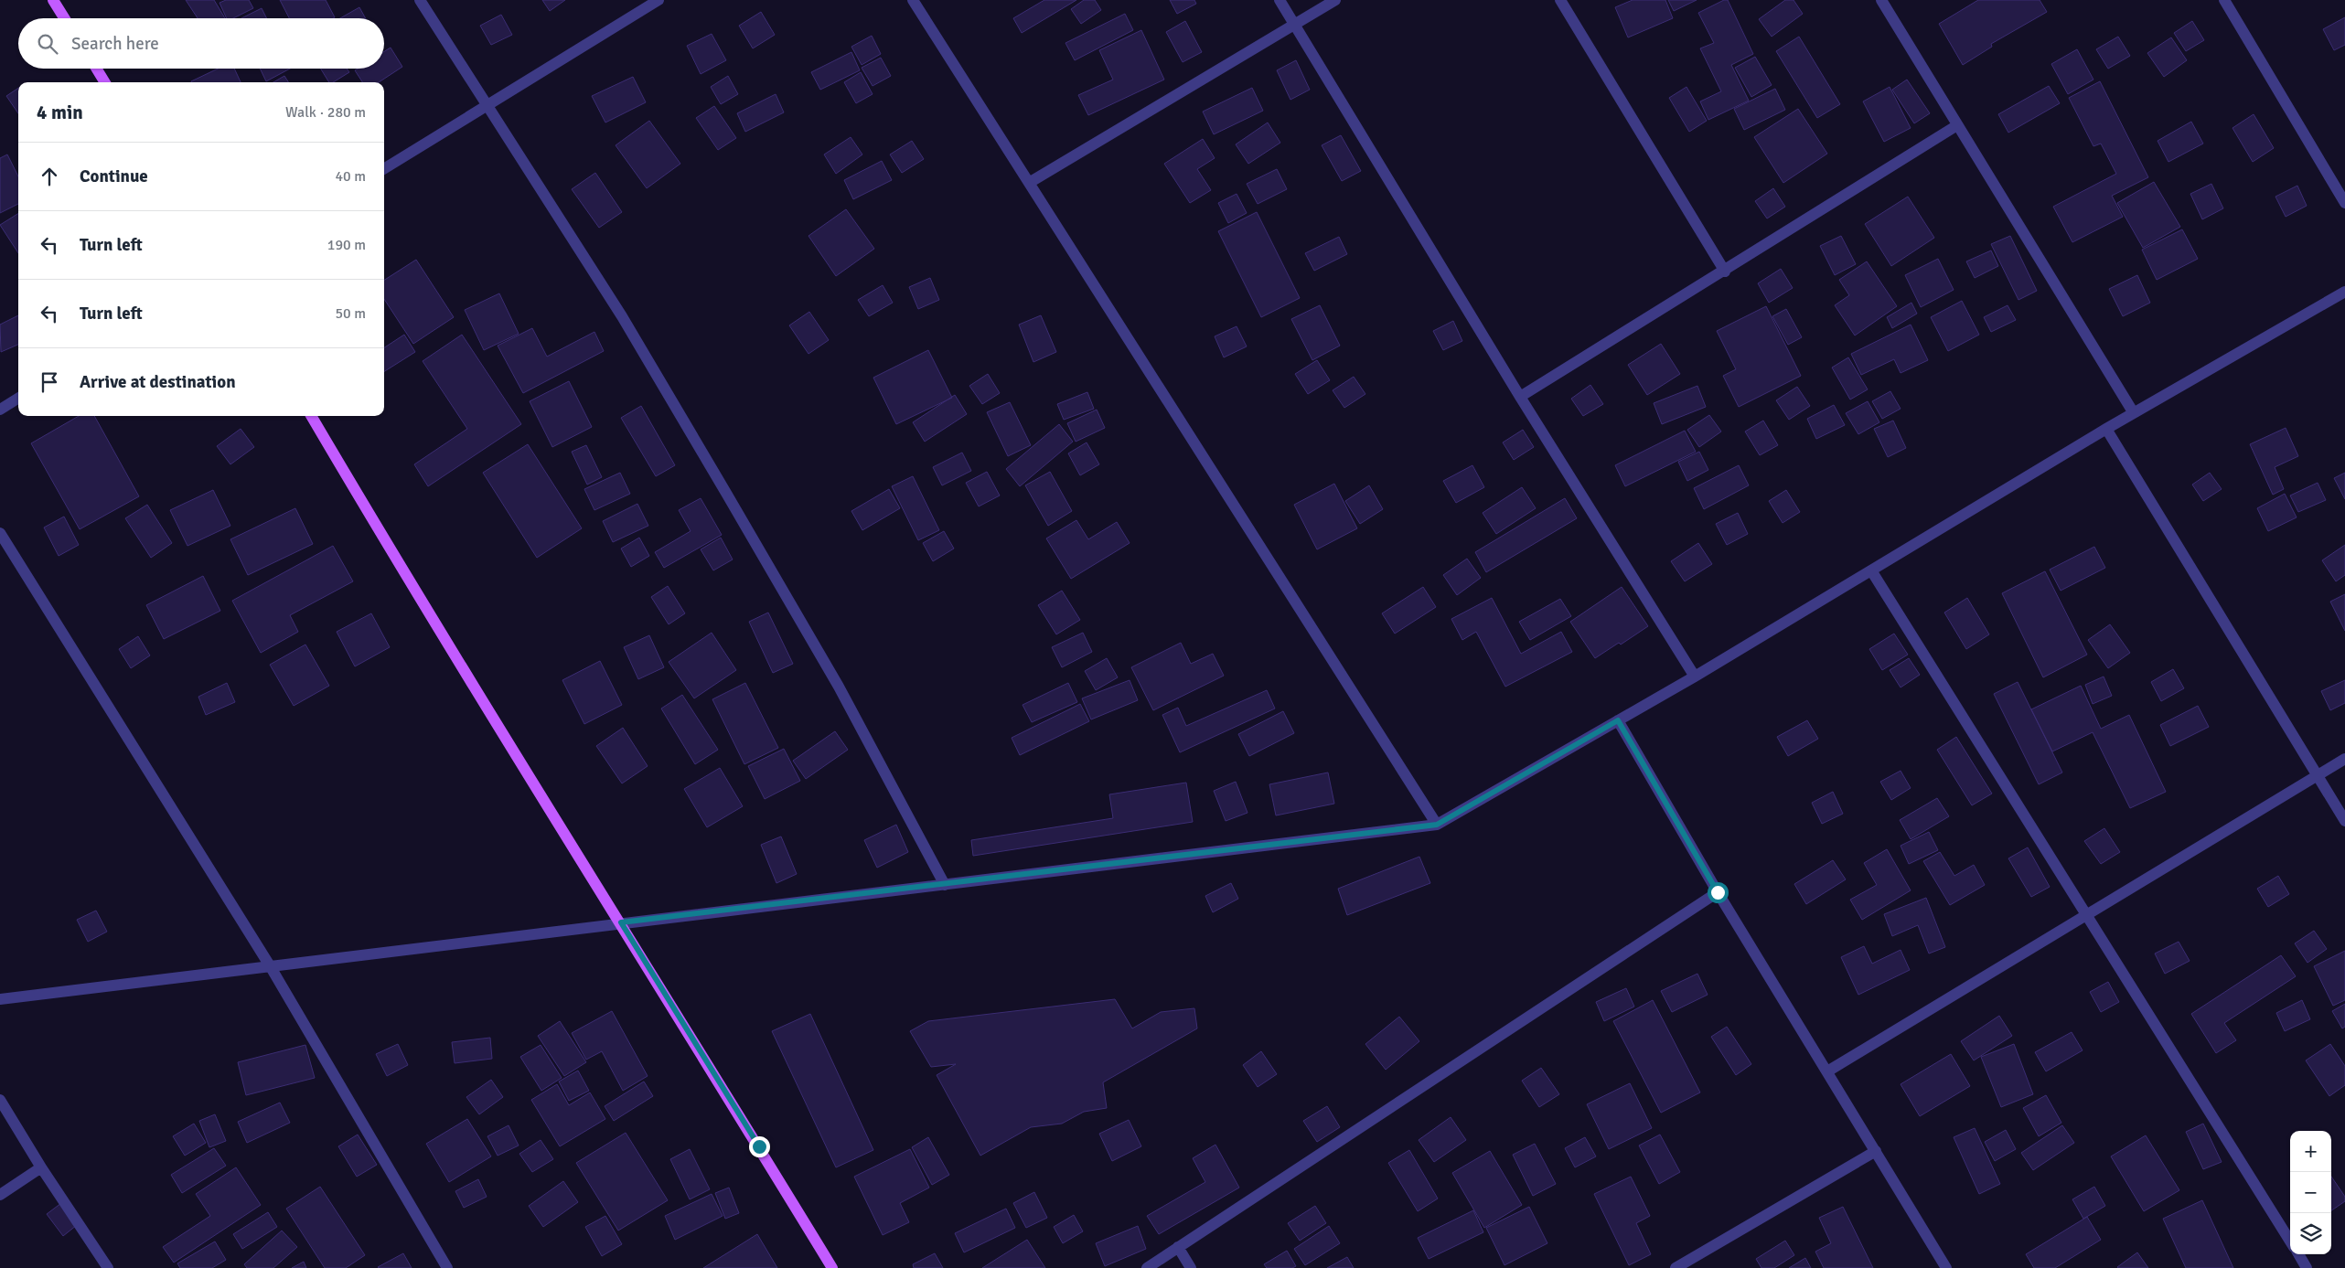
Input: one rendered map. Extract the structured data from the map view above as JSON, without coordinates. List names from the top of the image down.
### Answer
{
  "page": {
    "search": "Search here",
    "heading": ["4 min", "Walk · 280 m"],
    "list": [
      ["Continue", "40 m"],
      ["Turn left", "190 m"],
      ["Turn left", "50 m"],
      "Arrive at destination"
    ],
    "map_buttons": ["+", "−"]
  }
}
